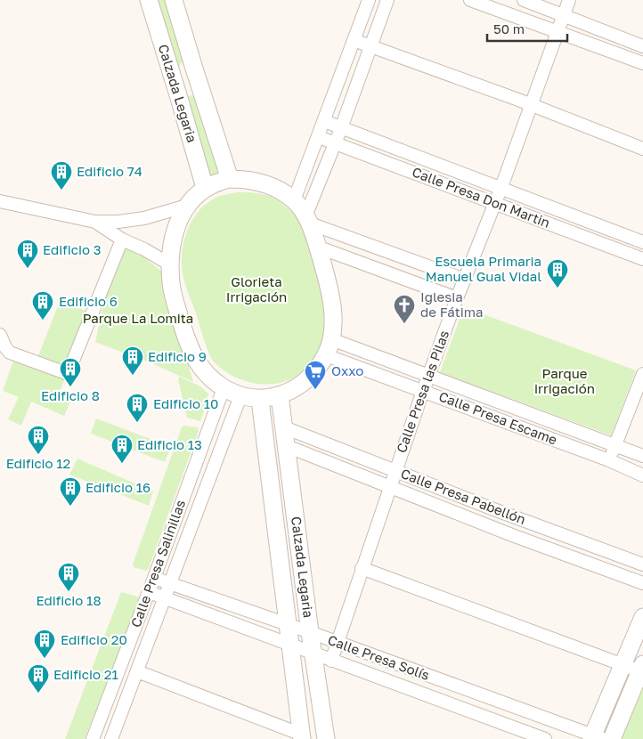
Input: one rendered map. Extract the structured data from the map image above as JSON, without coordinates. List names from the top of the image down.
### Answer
{
  "streets": {
    "main road": ["Calzada Legaria"],
    "street": [
      "Calle Presa Don Martin",
      "Calle Presa las Pilas",
      "Calle Presa Escame",
      "Calle Presa Pabellón",
      "Calle Presa Salinillas",
      "Calle Presa Solís"
    ]
  },
  "crossings": [
    ["Calzada Legaria", "Calle Presa Pabellón"],
    ["Calzada Legaria", "Calle Presa Solís"],
    ["Calle Presa Don Martin", "Calle Presa las Pilas"],
    ["Calle Presa las Pilas", "Calle Presa Escame"],
    ["Calle Presa las Pilas", "Calle Presa Pabellón"],
    ["Calle Presa las Pilas", "Calle Presa Solís"],
    ["Calle Presa Salinillas", "Calle Presa Solís"]
  ],
  "parks": ["Glorieta Irrigación", "Parque La Lomita", "Parque irrigación"],
  "places": {
    "building": [
      "Edificio 74",
      "Edificio 3",
      "Escuela Primaria Manuel Gual Vidal",
      "Edificio 6",
      "Edificio 9",
      "Edificio 8",
      "Edificio 10",
      "Edificio 12",
      "Edificio 13",
      "Edificio 16",
      "Edificio 18",
      "Edificio 20",
      "Edificio 21"
    ],
    "church": ["Iglesia de Fátima"],
    "supermarket": ["Oxxo"]
  },
  "scale_bar": "50 m"
}
